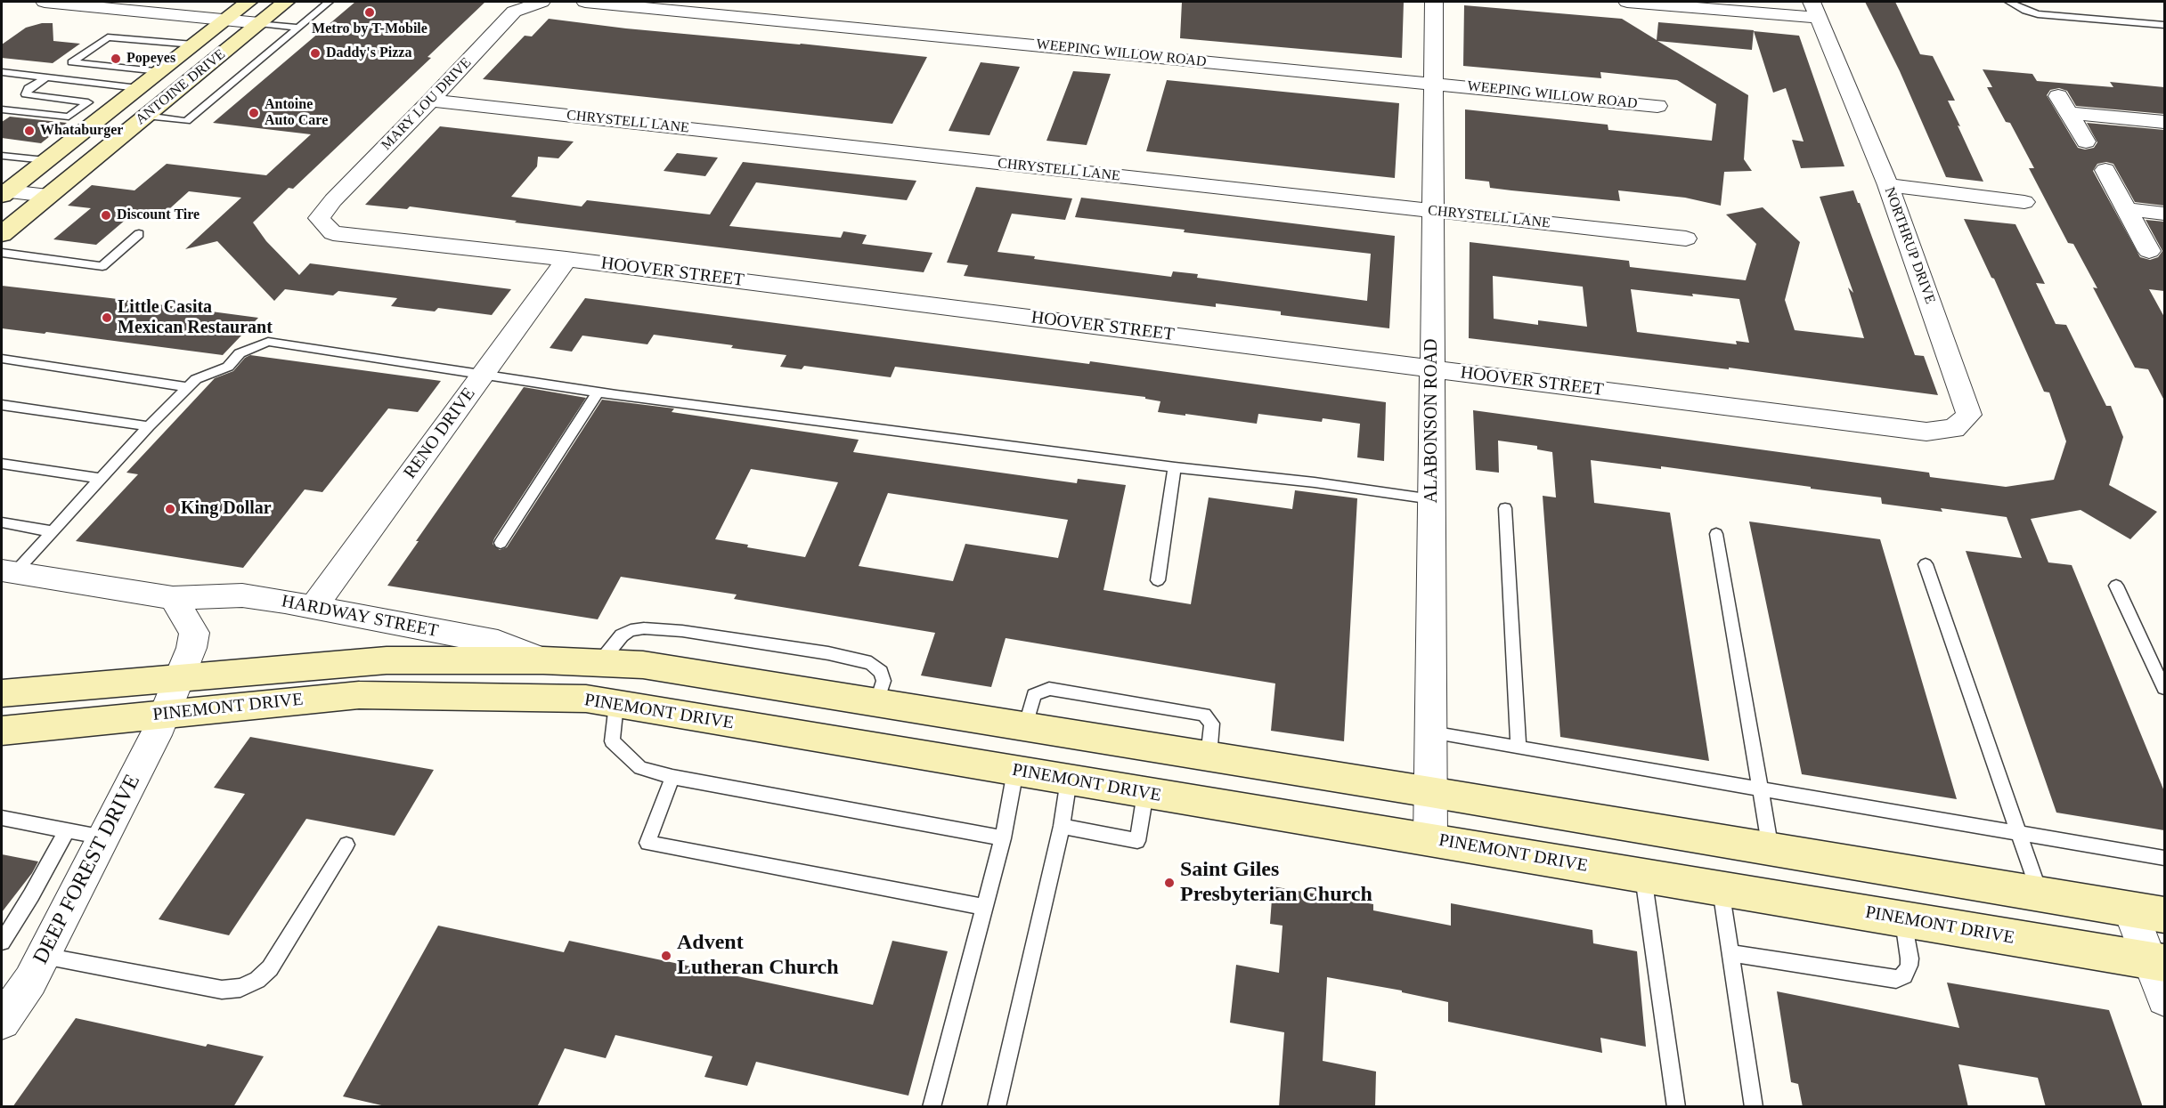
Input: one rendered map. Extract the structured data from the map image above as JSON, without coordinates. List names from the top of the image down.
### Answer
{
  "streets": {
    "main road": ["ANTOINE DRIVE", "PINEMONT DRIVE"],
    "street": [
      "WEEPING WILLOW ROAD",
      "MARY LOU DRIVE",
      "CHRYSTELL LANE",
      "NORTHRUP DRIVE",
      "HOOVER STREET",
      "ALABONSON ROAD",
      "RENO DRIVE",
      "HARDWAY STREET",
      "DEEP FOREST DRIVE"
    ]
  },
  "crossings": [
    ["WEEPING WILLOW ROAD", "ALABONSON ROAD"],
    ["MARY LOU DRIVE", "CHRYSTELL LANE"],
    ["MARY LOU DRIVE", "HOOVER STREET"],
    ["CHRYSTELL LANE", "ALABONSON ROAD"],
    ["NORTHRUP DRIVE", "HOOVER STREET"],
    ["HOOVER STREET", "ALABONSON ROAD"],
    ["HOOVER STREET", "RENO DRIVE"],
    ["ALABONSON ROAD", "PINEMONT DRIVE"],
    ["RENO DRIVE", "HARDWAY STREET"],
    ["HARDWAY STREET", "PINEMONT DRIVE"],
    ["PINEMONT DRIVE", "DEEP FOREST DRIVE"]
  ],
  "places": [
    "Metro by T-Mobile",
    "Daddy's Pizza",
    "Popeyes",
    "Antoine Auto Care",
    "Whataburger",
    "Discount Tire",
    "Little Casita Mexican Restaurant",
    "King Dollar",
    "Saint Giles Presbyterian Church",
    "Advent Lutheran Church"
  ]
}
